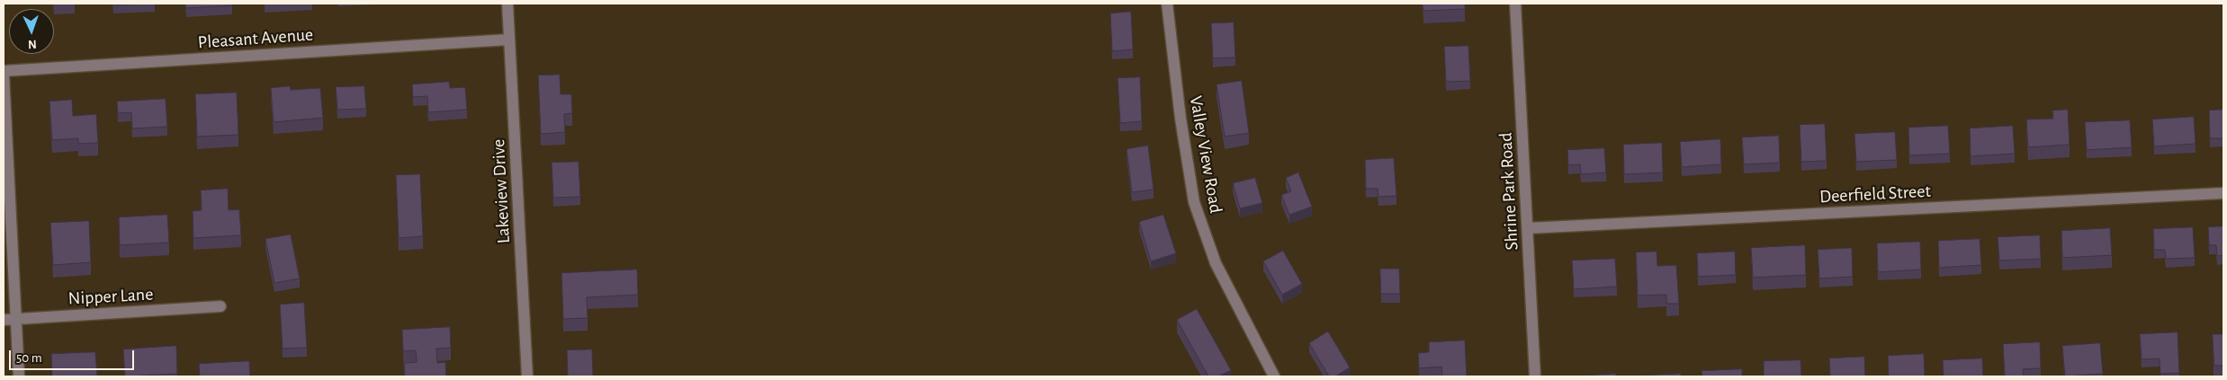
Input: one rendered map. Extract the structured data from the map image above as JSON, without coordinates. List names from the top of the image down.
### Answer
{
  "streets": {
    "street": [
      "Pleasant Avenue",
      "Valley View Road",
      "Lakeview Drive",
      "Shrine Park Road",
      "Deerfield Street",
      "Nipper Lane"
    ]
  },
  "crossings": [
    ["Pleasant Avenue", "Lakeview Drive"],
    ["Shrine Park Road", "Deerfield Street"]
  ],
  "scale_bar": "50 m",
  "north": "bottom"
}
